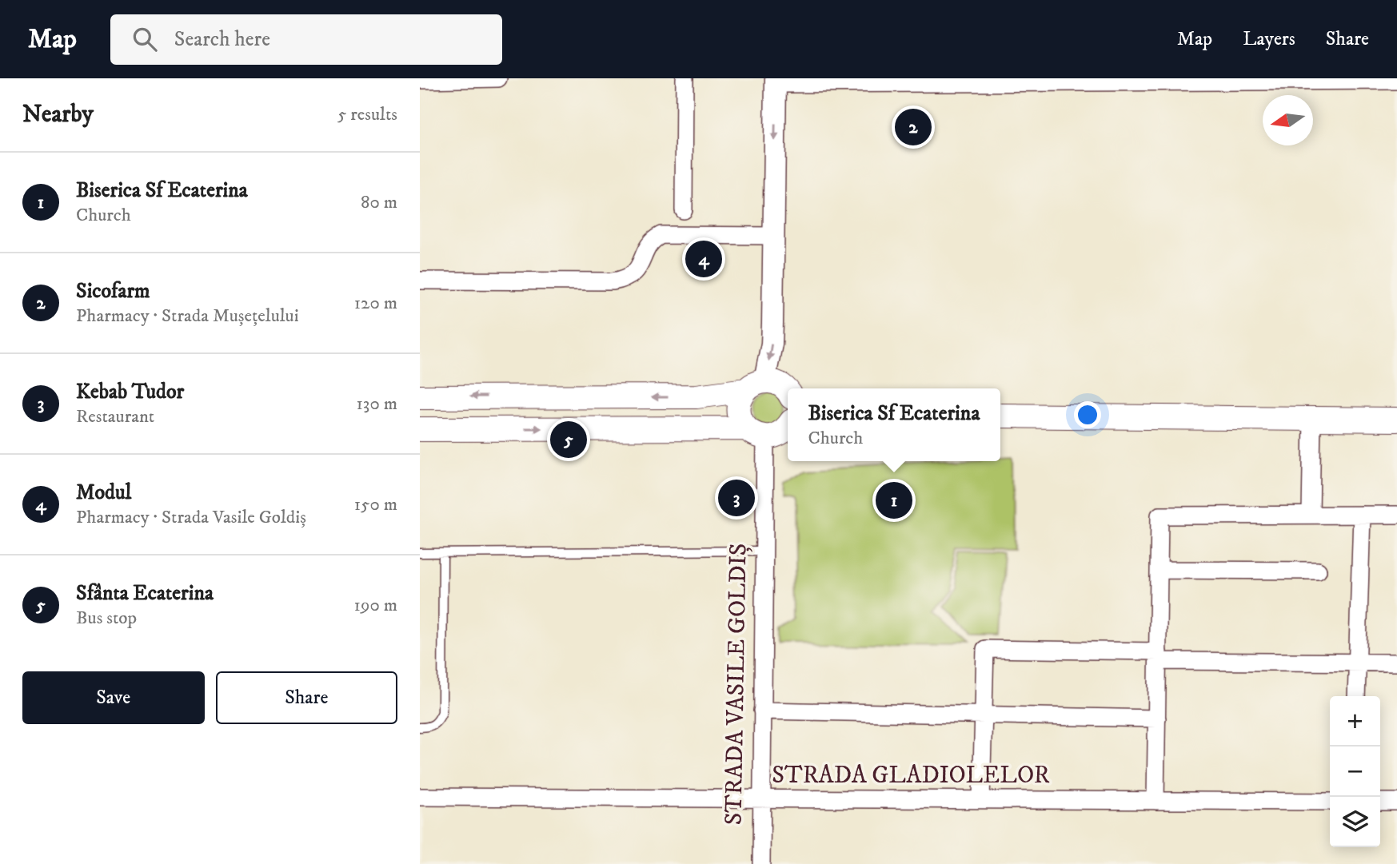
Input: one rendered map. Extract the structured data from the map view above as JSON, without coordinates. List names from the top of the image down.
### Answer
{
  "streets": {
    "street": ["STRADA VASILE GOLDIȘ", "STRADA GLADIOLELOR"]
  },
  "crossings": [
    ["STRADA VASILE GOLDIȘ", "STRADA GLADIOLELOR"]
  ],
  "north": "left",
  "page": {
    "header": "Map",
    "search": "Search here",
    "nav": ["Map", "Layers", "Share"],
    "heading": ["Nearby", "5 results"],
    "pins": [
      "2",
      "4",
      "5",
      "3",
      "1"
    ],
    "list": [
      {
        "mark": "1",
        "name": "Biserica Sf Ecaterina",
        "note": "Church",
        "value": "80 m"
      },
      {
        "mark": "2",
        "name": "Sicofarm",
        "note": "Pharmacy · Strada Mușețelului",
        "value": "120 m"
      },
      {
        "mark": "3",
        "name": "Kebab Tudor",
        "note": "Restaurant",
        "value": "130 m"
      },
      {
        "mark": "4",
        "name": "Modul",
        "note": "Pharmacy · Strada Vasile Goldiș",
        "value": "150 m"
      },
      {
        "mark": "5",
        "name": "Sfânta Ecaterina",
        "note": "Bus stop",
        "value": "190 m"
      }
    ],
    "popup": ["Biserica Sf Ecaterina", "Church"],
    "buttons": ["Save", "Share"],
    "map_buttons": ["+", "−"]
  }
}
